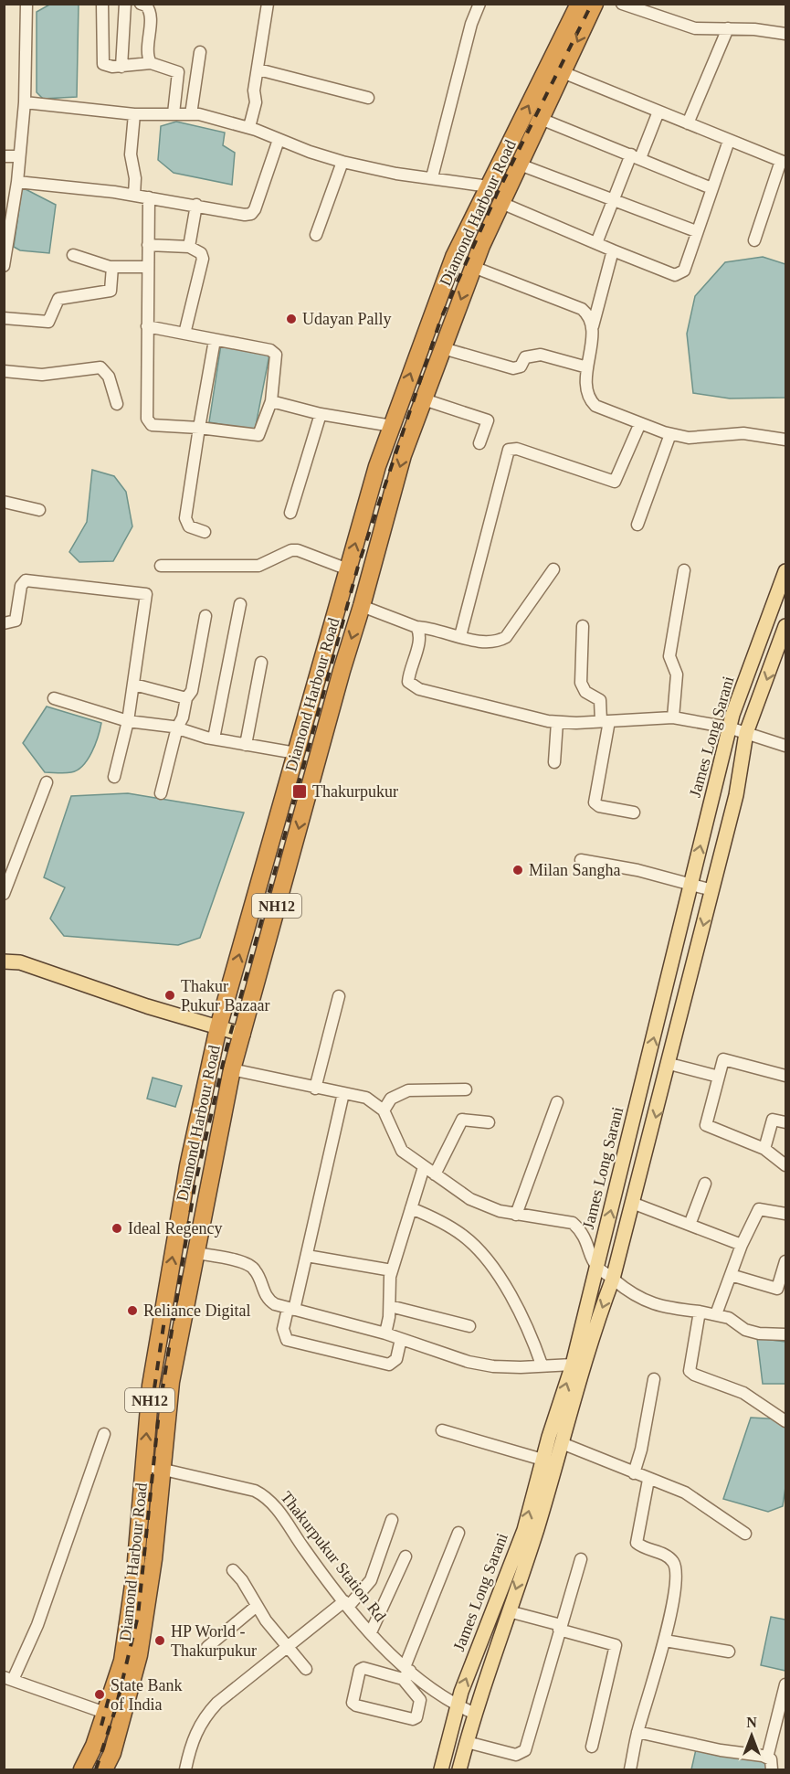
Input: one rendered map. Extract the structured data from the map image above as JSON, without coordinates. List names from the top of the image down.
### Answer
{
  "streets": {
    "highway": ["Diamond Harbour Road", "NH12"],
    "main road": ["James Long Sarani"],
    "street": ["Thakurpukur Station Rd"]
  },
  "crossings": [
    ["Diamond Harbour Road", "Thakurpukur Station Rd"],
    ["James Long Sarani", "Thakurpukur Station Rd"]
  ],
  "places": {
    "other": [
      "Udayan Pally",
      "Milan Sangha",
      "Thakur Pukur Bazaar",
      "Ideal Regency",
      "Reliance Digital",
      "HP World - Thakurpukur",
      "State Bank of India"
    ],
    "transit": ["Thakurpukur"]
  },
  "north": "top"
}
